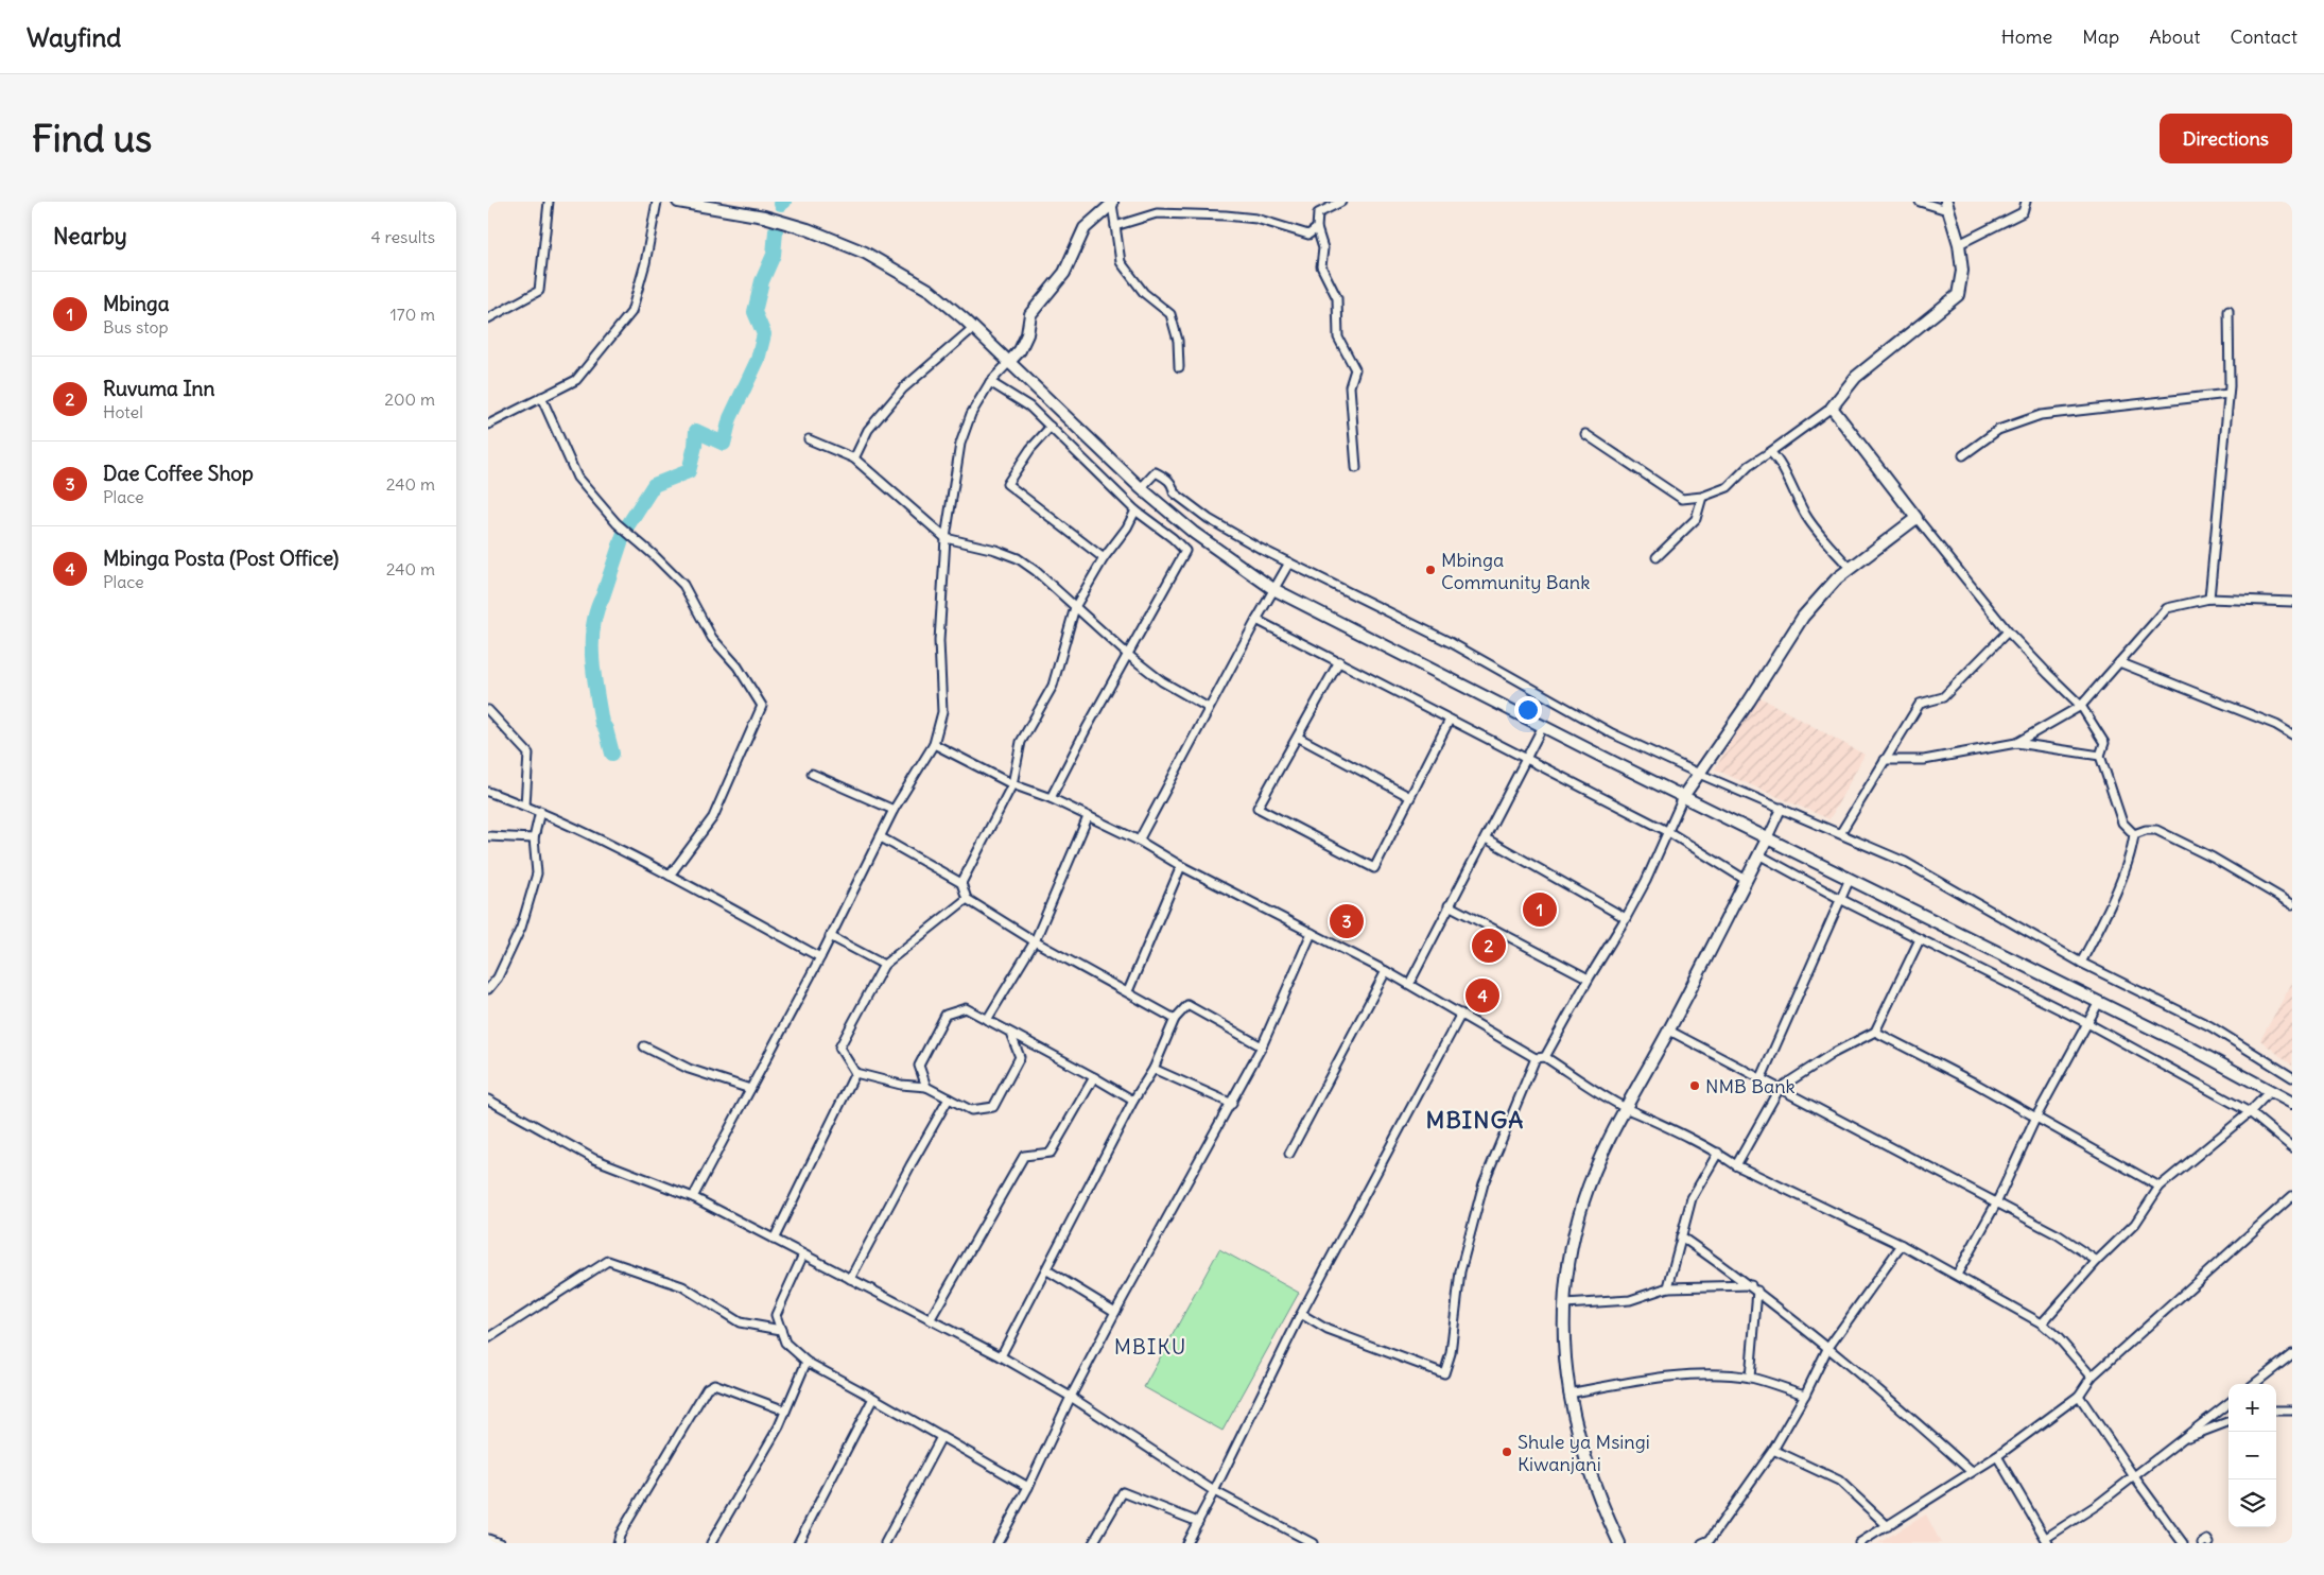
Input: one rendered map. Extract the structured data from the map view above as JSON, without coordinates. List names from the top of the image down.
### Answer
{
  "districts": ["MBINGA", "MBIKU"],
  "places": ["Mbinga Community Bank", "NMB Bank", "Shule ya Msingi Kiwanjani"],
  "page": {
    "header": "Wayfind",
    "nav": [
      "Home",
      "Map",
      "About",
      "Contact"
    ],
    "buttons": "Directions",
    "title": "Find us",
    "heading": ["Nearby", "4 results"],
    "list": [
      {
        "mark": "1",
        "name": "Mbinga",
        "note": "Bus stop",
        "value": "170 m"
      },
      {
        "mark": "2",
        "name": "Ruvuma Inn",
        "note": "Hotel",
        "value": "200 m"
      },
      {
        "mark": "3",
        "name": "Dae Coffee Shop",
        "note": "Place",
        "value": "240 m"
      },
      {
        "mark": "4",
        "name": "Mbinga Posta (Post Office)",
        "note": "Place",
        "value": "240 m"
      }
    ],
    "pins": [
      "1",
      "3",
      "2",
      "4"
    ],
    "map_buttons": ["+", "−"]
  }
}
